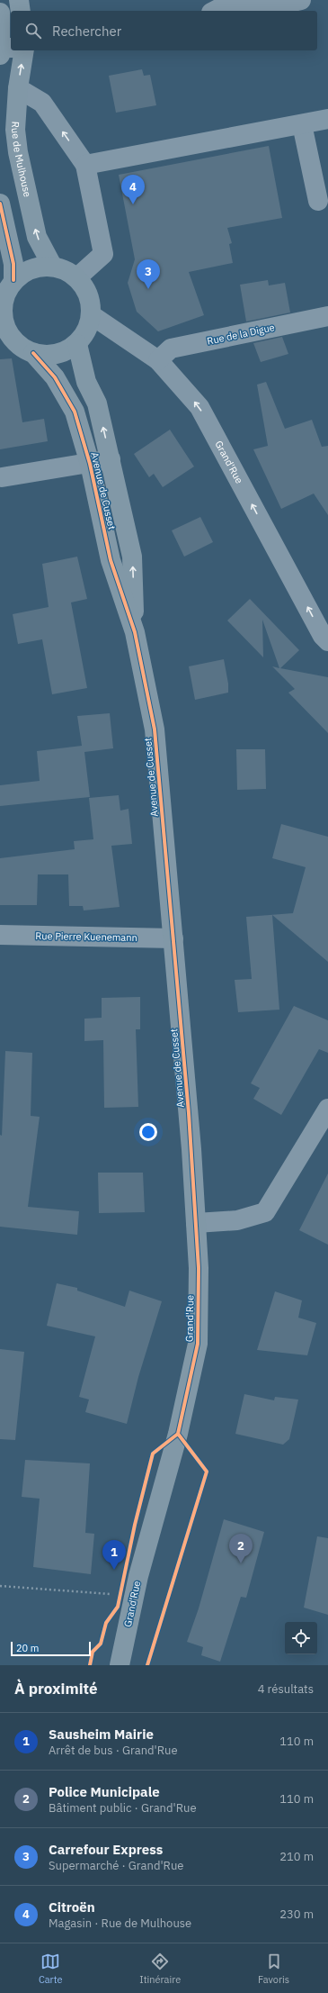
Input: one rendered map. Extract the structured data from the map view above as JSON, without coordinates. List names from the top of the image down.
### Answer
{
  "streets": {
    "main road": ["Rue de Mulhouse", "Grand'Rue", "Avenue de Cusset"],
    "street": ["Rue de la Digue", "Rue Pierre Kuenemann"]
  },
  "crossings": [
    ["Rue de Mulhouse", "Grand'Rue"],
    ["Rue de Mulhouse", "Avenue de Cusset"],
    ["Rue de la Digue", "Grand'Rue"],
    ["Grand'Rue", "Avenue de Cusset"],
    ["Avenue de Cusset", "Rue Pierre Kuenemann"]
  ],
  "one_way": ["Grand'Rue"],
  "scale_bar": "20 m",
  "page": {
    "search": "Rechercher",
    "pins": [
      "4",
      "3",
      "2",
      "1"
    ],
    "scale": "20 m",
    "heading": ["À proximité", "4 résultats"],
    "list": [
      {
        "mark": "1",
        "name": "Sausheim Mairie",
        "note": "Arrêt de bus · Grand'Rue",
        "value": "110 m"
      },
      {
        "mark": "2",
        "name": "Police Municipale",
        "note": "Bâtiment public · Grand'Rue",
        "value": "110 m"
      },
      {
        "mark": "3",
        "name": "Carrefour Express",
        "note": "Supermarché · Grand'Rue",
        "value": "210 m"
      },
      {
        "mark": "4",
        "name": "Citroën",
        "note": "Magasin · Rue de Mulhouse",
        "value": "230 m"
      }
    ],
    "nav": ["Carte", "Itinéraire", "Favoris"]
  }
}
